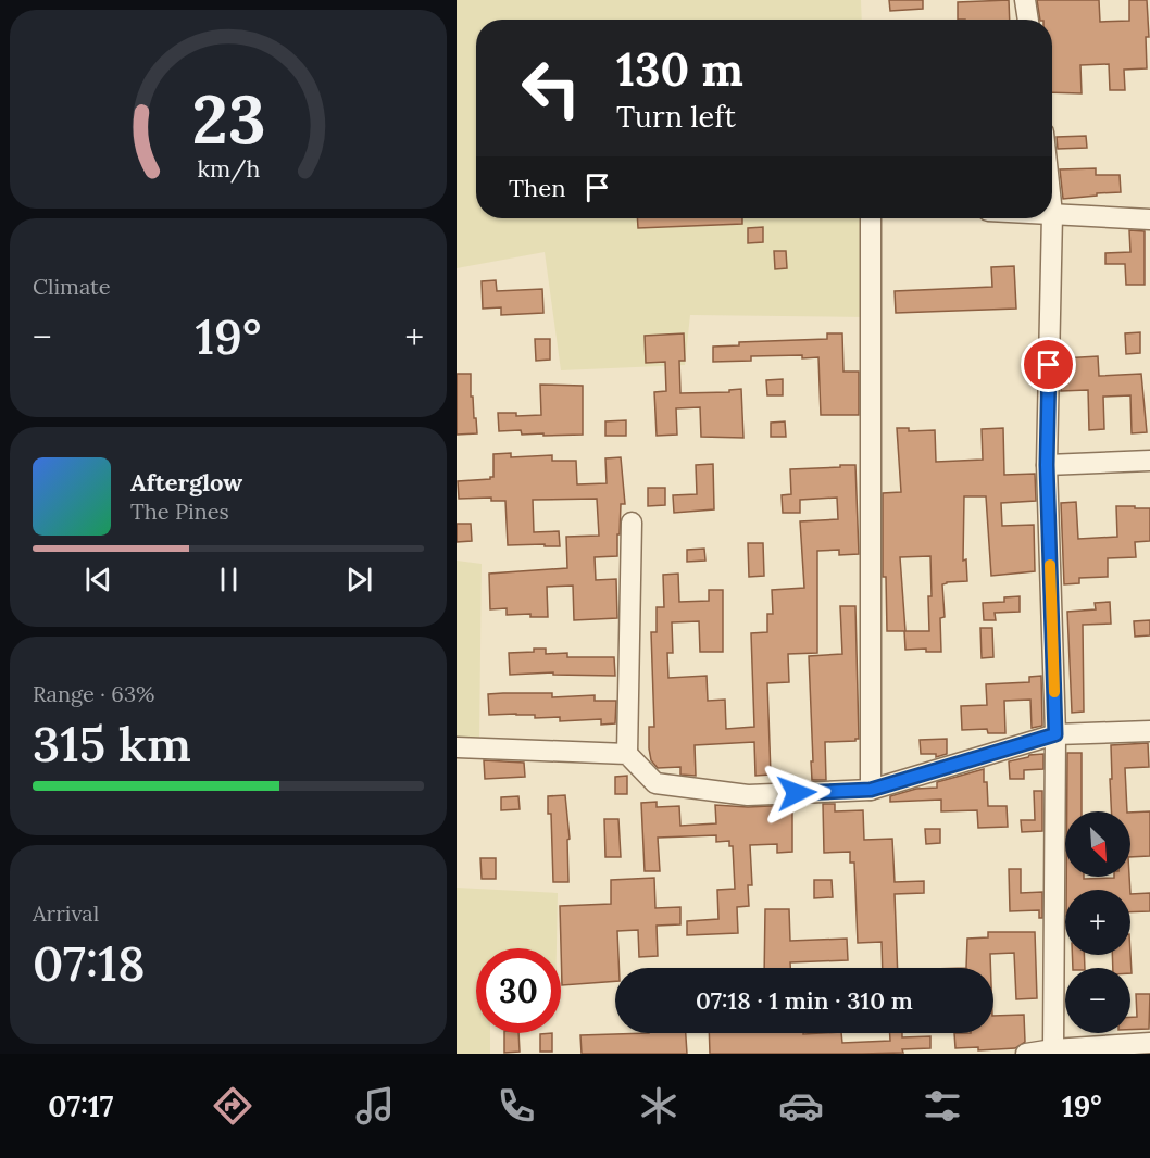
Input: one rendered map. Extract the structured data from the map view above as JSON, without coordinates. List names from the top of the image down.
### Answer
{
  "north": "bottom right",
  "page": {
    "turn": ["130 m", "Turn left"],
    "then": "Then",
    "tile": [
      "Climate",
      ["Range · 63%", "315 km"],
      ["Arrival", "07:18"]
    ],
    "heat": ["−", "19°", "+"],
    "song": ["Afterglow", "The Pines"],
    "map_buttons": ["+", "−"],
    "limit": "30",
    "trip": "07:18 · 1 min · 310 m",
    "tabs": ["07:17", "19°"],
    "gauge": ["23", "km/h"]
  }
}
